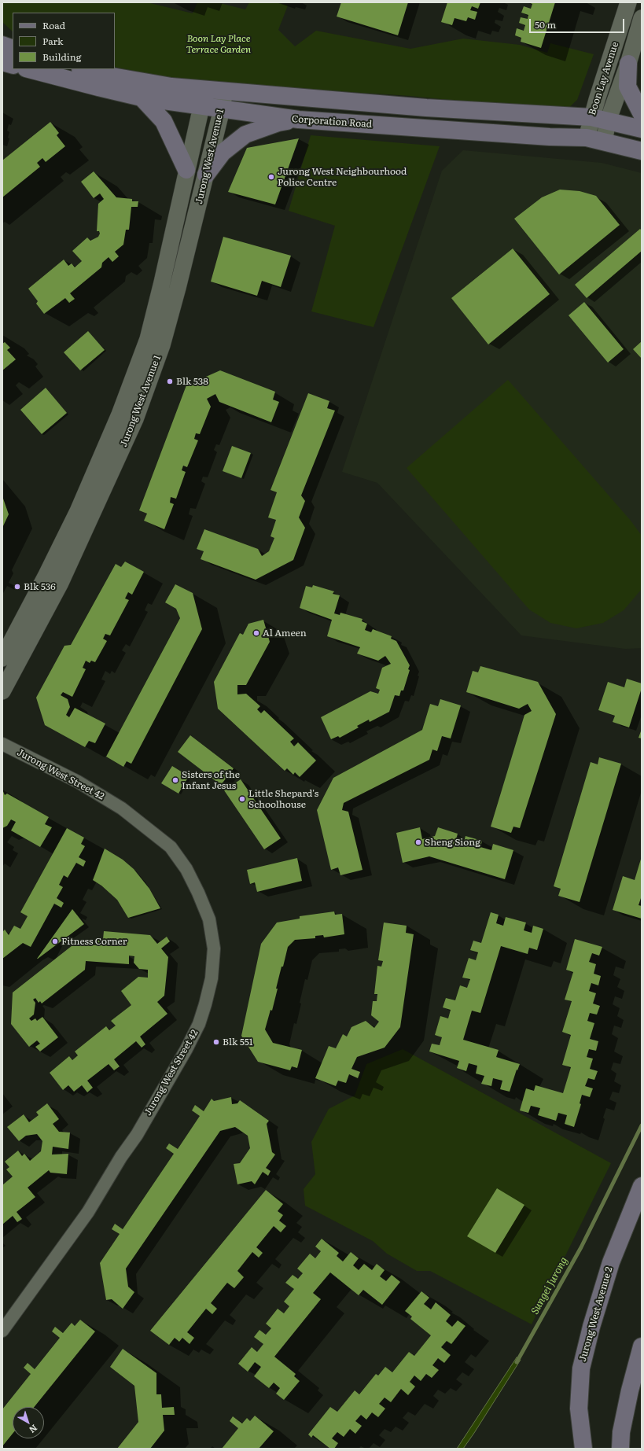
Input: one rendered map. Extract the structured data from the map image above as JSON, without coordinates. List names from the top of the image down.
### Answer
{
  "streets": {
    "main road": ["Corporation Road", "Jurong West Avenue 2"],
    "street": ["Boon Lay Avenue", "Jurong West Avenue 1", "Jurong West Street 42"]
  },
  "crossings": [
    ["Boon Lay Avenue", "Corporation Road"],
    ["Corporation Road", "Jurong West Avenue 1"]
  ],
  "water": ["Sungei Jurong"],
  "parks": ["Boon Lay Place Terrace Garden"],
  "places": [
    "Jurong West Neighbourhood Police Centre",
    "Blk 538",
    "Blk 536",
    "Al Ameen",
    "Sisters of the Infant Jesus",
    "Little Shepard's Schoolhouse",
    "Sheng Siong",
    "Fitness Corner",
    "Blk 551"
  ],
  "legend": ["Road", "Park", "Building"],
  "scale_bar": "50 m",
  "north": "bottom right"
}
